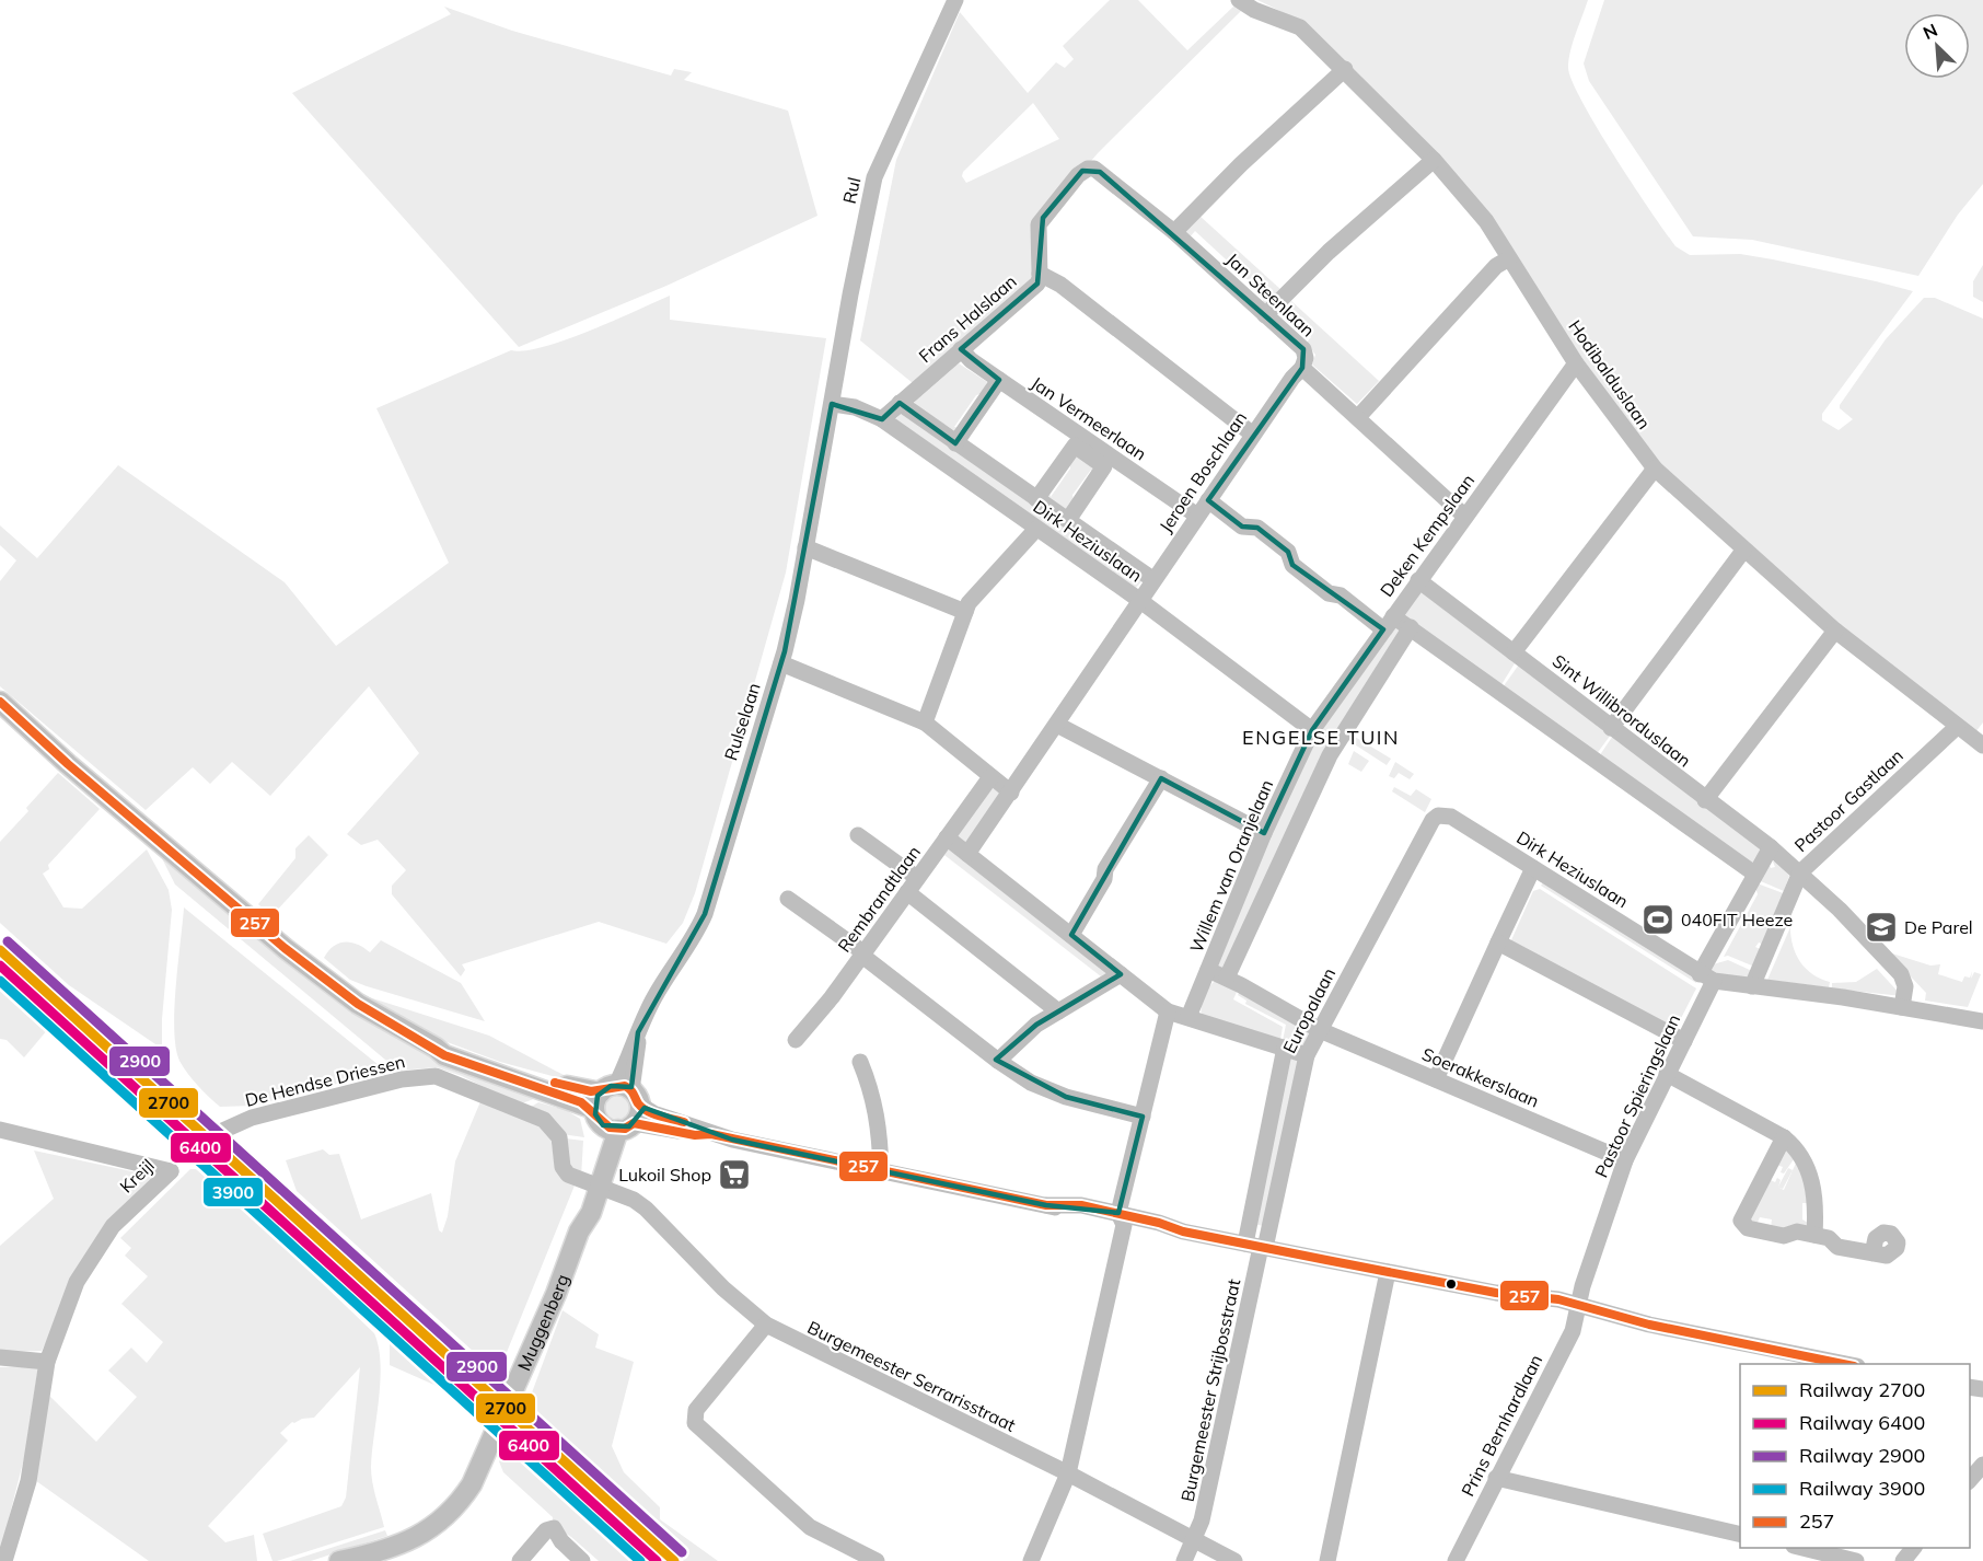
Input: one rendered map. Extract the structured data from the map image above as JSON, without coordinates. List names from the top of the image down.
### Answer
{
  "streets": {
    "main road": ["Muggenberg"],
    "street": [
      "Rul",
      "Jan Steenlaan",
      "Frans Halslaan",
      "Hodibalduslaan",
      "Jan Vermeerlaan",
      "Jeroen Boschlaan",
      "Deken Kempslaan",
      "Dirk Heziuslaan",
      "Sint Willibrorduslaan",
      "Rulselaan",
      "Pastoor Gastlaan",
      "Willem van Oranjelaan",
      "Rembrandtlaan",
      "Europalaan",
      "Soerakkerslaan",
      "De Hendse Driessen",
      "Pastoor Spieringslaan",
      "Kreijl",
      "Burgemeester Serrarisstraat",
      "Burgemeester Strijbosstraat",
      "Prins Bernhardlaan"
    ]
  },
  "crossings": [
    ["Rul", "Dirk Heziuslaan"],
    ["Rul", "Rulselaan"],
    ["Jan Steenlaan", "Frans Halslaan"],
    ["Jan Steenlaan", "Jeroen Boschlaan"],
    ["Frans Halslaan", "Jan Vermeerlaan"],
    ["Frans Halslaan", "Dirk Heziuslaan"],
    ["Hodibalduslaan", "Deken Kempslaan"],
    ["Hodibalduslaan", "Pastoor Gastlaan"],
    ["Jan Vermeerlaan", "Jeroen Boschlaan"],
    ["Jeroen Boschlaan", "Dirk Heziuslaan"],
    ["Deken Kempslaan", "Dirk Heziuslaan"],
    ["Deken Kempslaan", "Sint Willibrorduslaan"],
    ["Deken Kempslaan", "Willem van Oranjelaan"],
    ["Dirk Heziuslaan", "Rulselaan"],
    ["Dirk Heziuslaan", "Pastoor Gastlaan"],
    ["Dirk Heziuslaan", "Willem van Oranjelaan"],
    ["Dirk Heziuslaan", "Europalaan"],
    ["Dirk Heziuslaan", "Pastoor Spieringslaan"],
    ["Sint Willibrorduslaan", "Pastoor Gastlaan"],
    ["Rulselaan", "Muggenberg"],
    ["Pastoor Gastlaan", "Pastoor Spieringslaan"],
    ["Willem van Oranjelaan", "Soerakkerslaan"],
    ["Europalaan", "Soerakkerslaan"],
    ["Europalaan", "Burgemeester Strijbosstraat"],
    ["Soerakkerslaan", "Pastoor Spieringslaan"],
    ["De Hendse Driessen", "Muggenberg"],
    ["De Hendse Driessen", "Burgemeester Serrarisstraat"],
    ["Pastoor Spieringslaan", "Prins Bernhardlaan"],
    ["Muggenberg", "Burgemeester Serrarisstraat"],
    ["Burgemeester Serrarisstraat", "Burgemeester Strijbosstraat"]
  ],
  "districts": ["ENGELSE TUIN"],
  "places": {
    "sports": ["040FIT Heeze"],
    "school or university": ["De Parel"],
    "supermarket": ["Lukoil Shop"]
  },
  "lines": [
    "transit line 257",
    "rail line 2900",
    "rail line 2700",
    "rail line 6400",
    "rail line 3900"
  ],
  "legend": [
    "Railway 2700",
    "Railway 6400",
    "Railway 2900",
    "Railway 3900",
    "257"
  ],
  "north": "top left"
}
